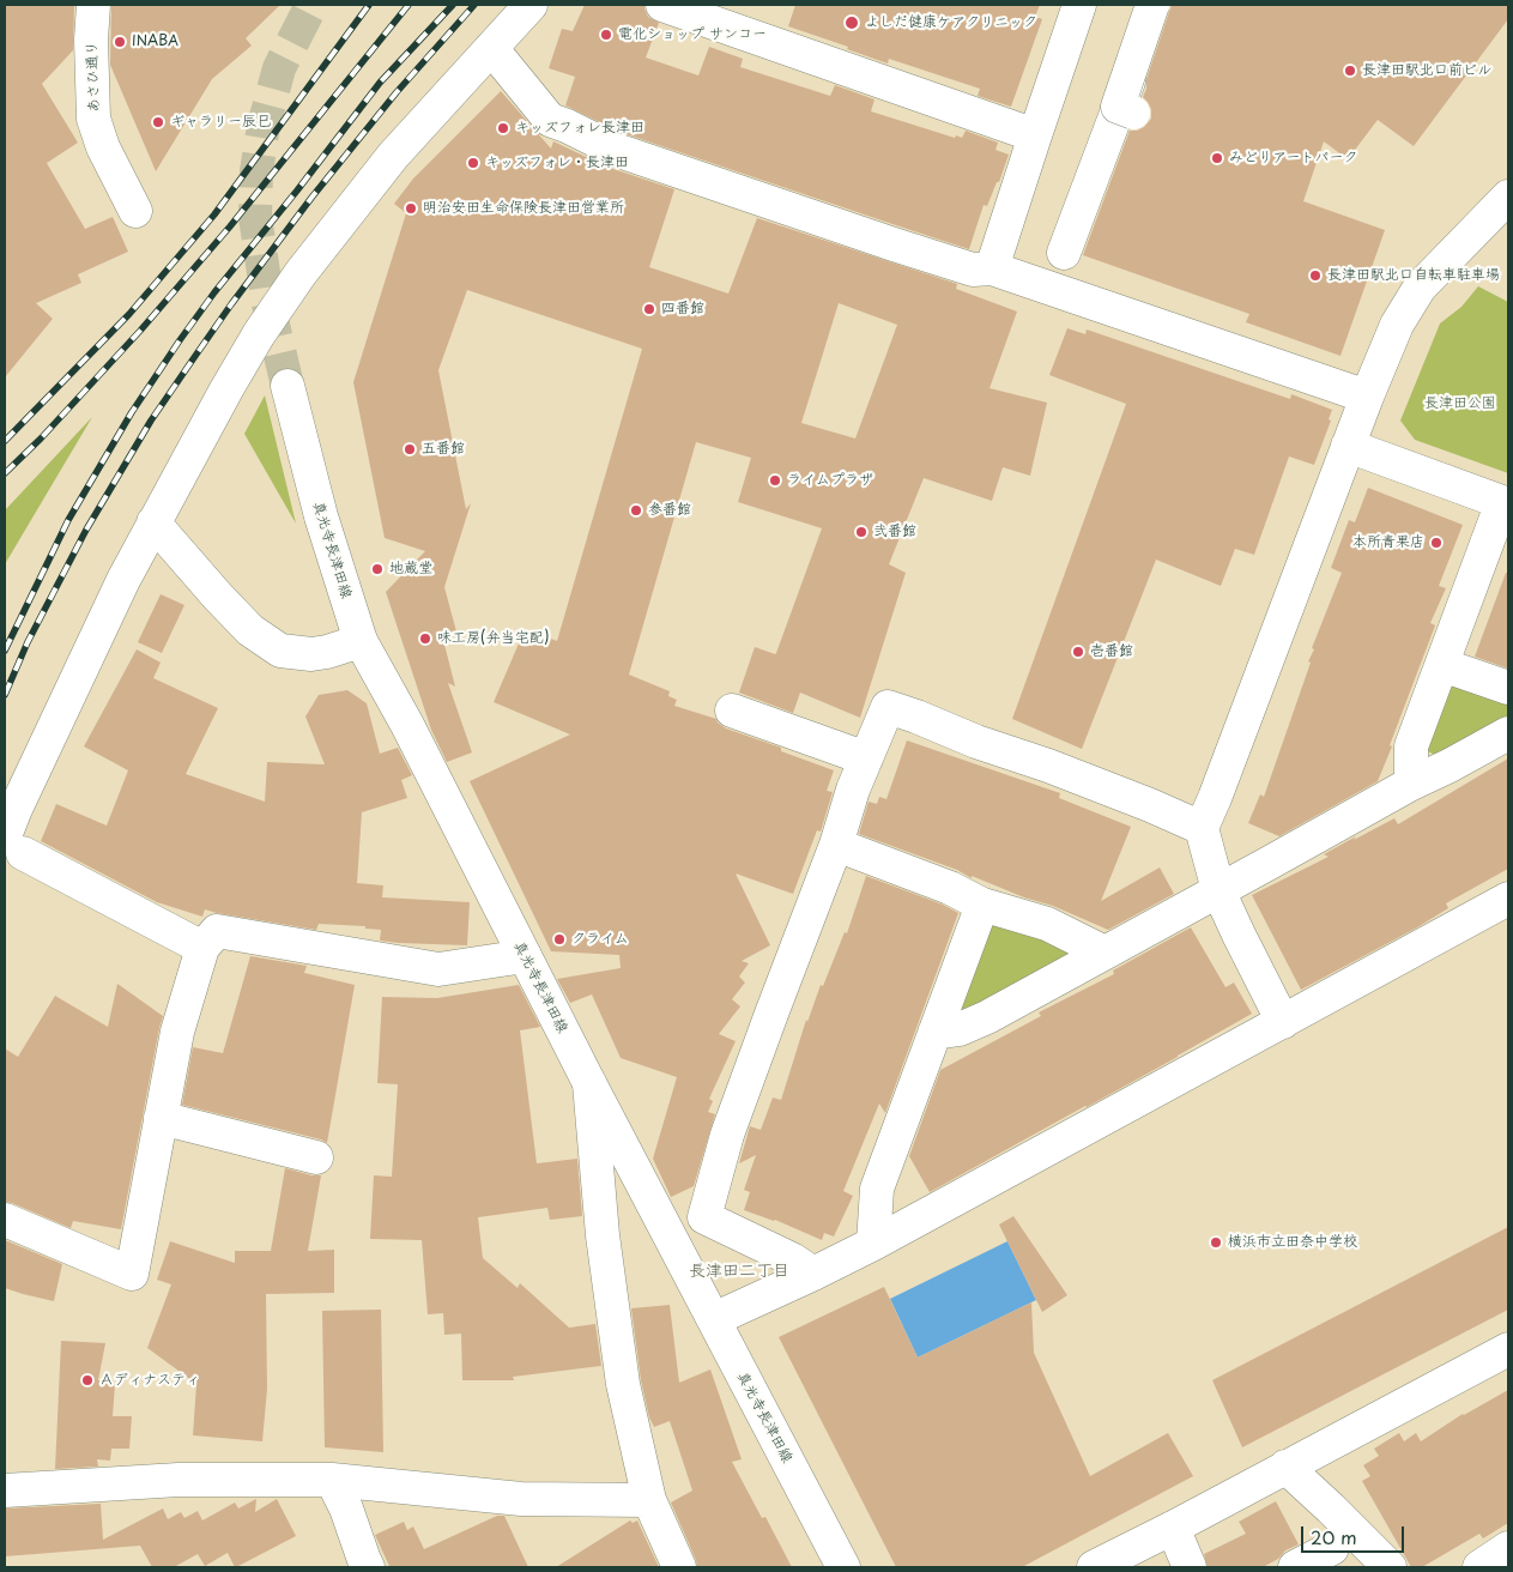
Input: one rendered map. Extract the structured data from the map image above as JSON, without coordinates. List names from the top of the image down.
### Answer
{
  "streets": {
    "street": ["あさひ通り", "真光寺長津田線"]
  },
  "districts": ["長津田二丁目"],
  "parks": ["長津田公園"],
  "places": [
    "よしだ健康ケアクリニック",
    "電化ショップ サンコー",
    "INABA",
    "長津田駅北口前ビル",
    "ギャラリー辰巳",
    "キッズフォレ長津田",
    "みどりアートパーク",
    "キッズフォレ・長津田",
    "明治安田生命保険長津田営業所",
    "長津田駅北口自転車駐車場",
    "四番館",
    "五番館",
    "ライムプラザ",
    "参番館",
    "弐番館",
    "本所青果店",
    "地蔵堂",
    "味工房(弁当宅配)",
    "壱番館",
    "クライム",
    "横浜市立田奈中学校",
    "Ａディナスティ"
  ],
  "scale_bar": "20 m"
}
